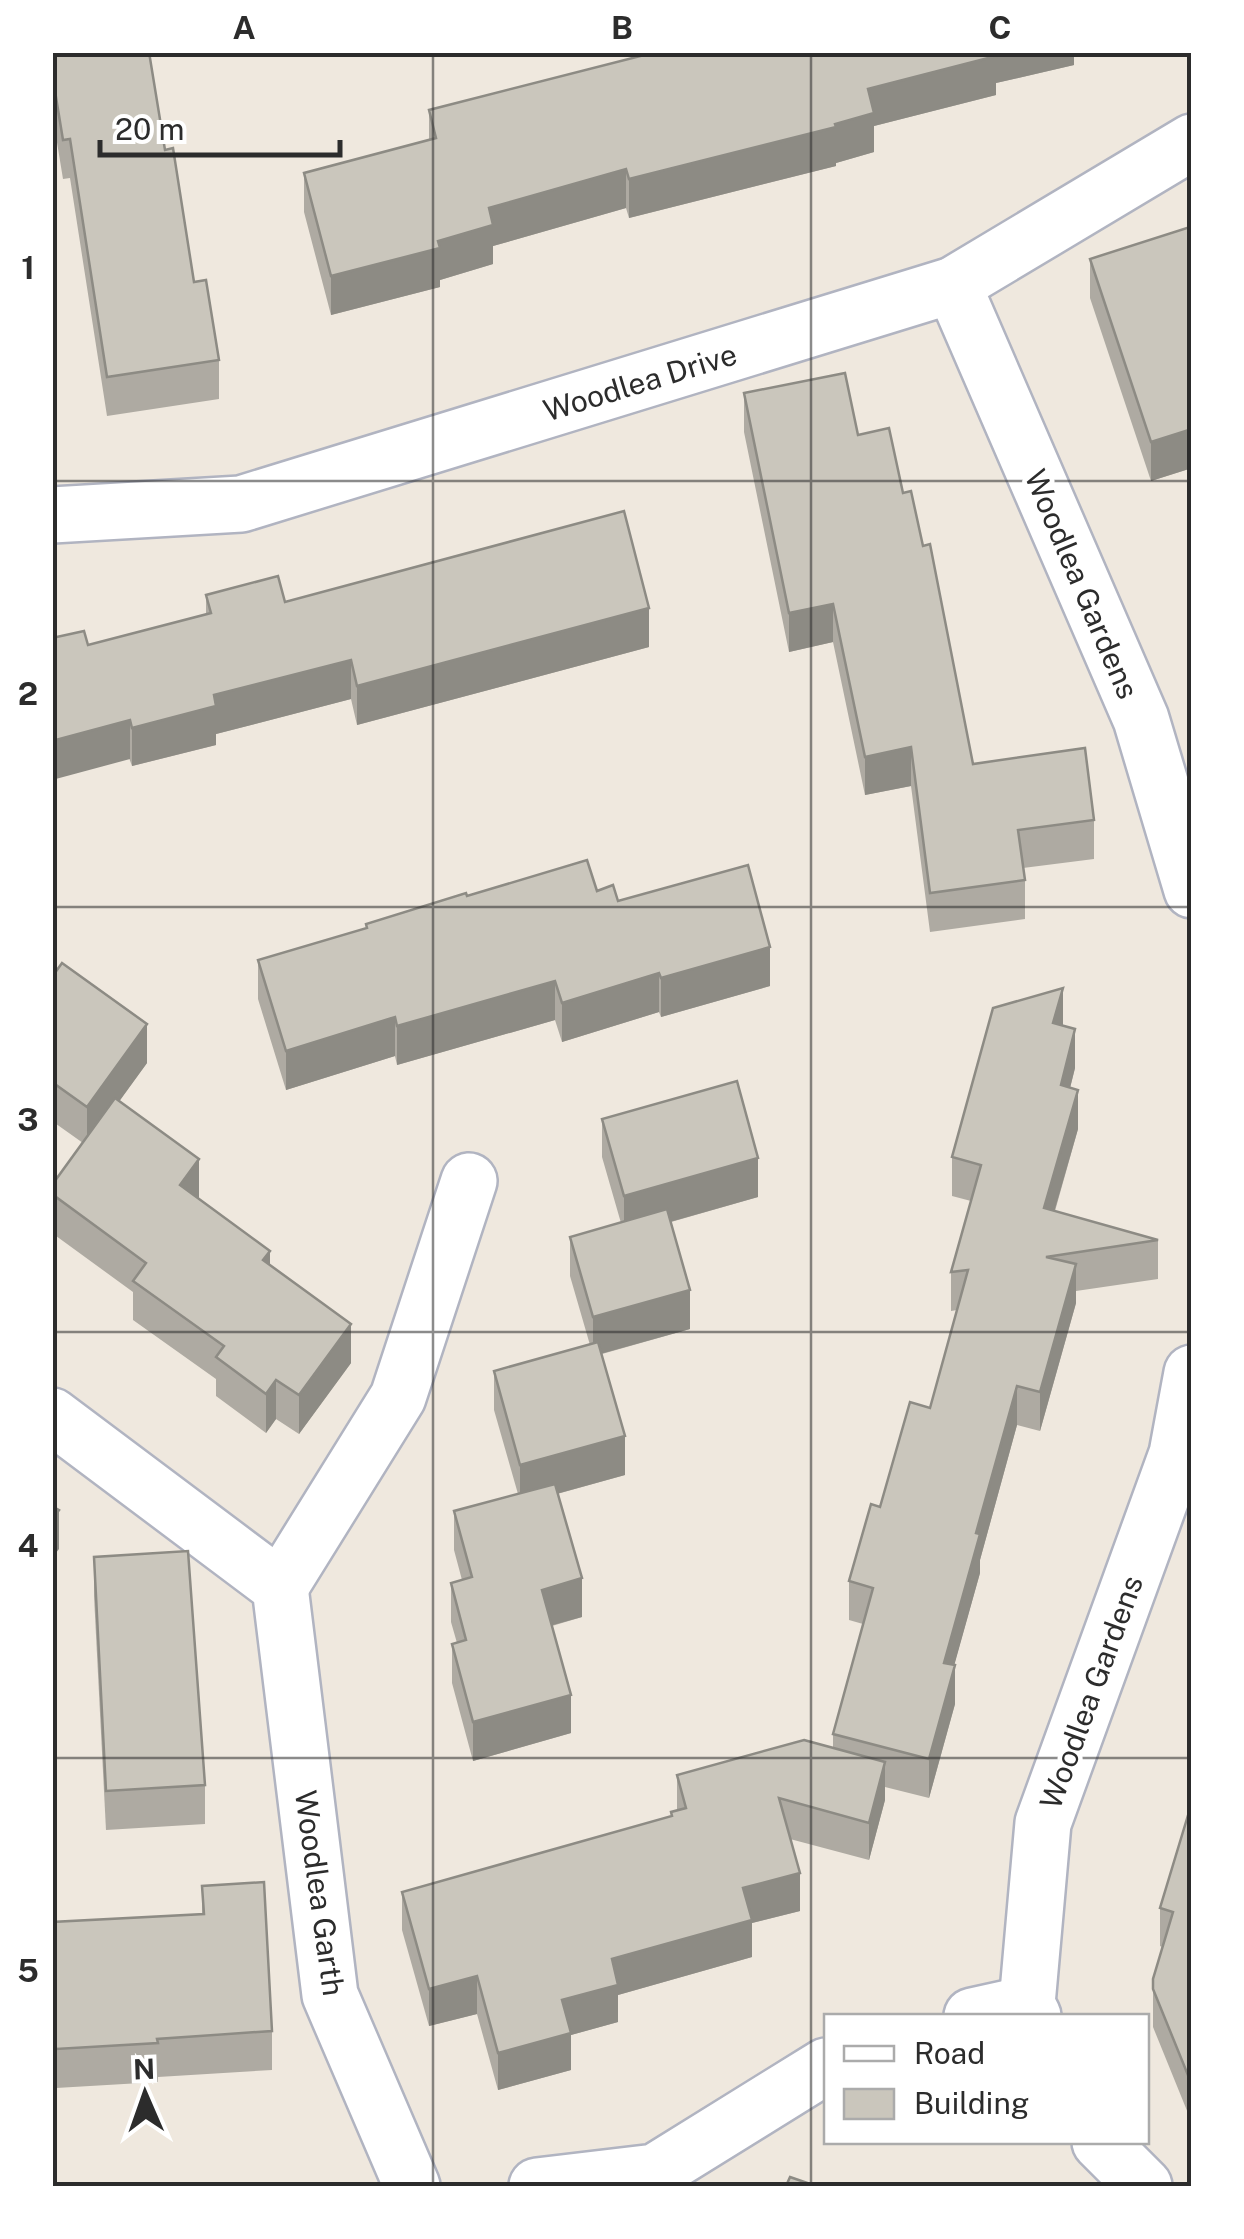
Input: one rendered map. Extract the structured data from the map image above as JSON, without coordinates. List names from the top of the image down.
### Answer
{
  "streets": {
    "street": ["Woodlea Drive", "Woodlea Gardens", "Woodlea Garth"]
  },
  "crossings": [
    ["Woodlea Drive", "Woodlea Gardens"]
  ],
  "legend": ["Road", "Building"],
  "scale_bar": "20 m",
  "north": "top",
  "grid": {
    "columns": ["A", "B", "C"],
    "rows": [
      "1",
      "2",
      "3",
      "4",
      "5"
    ]
  }
}
